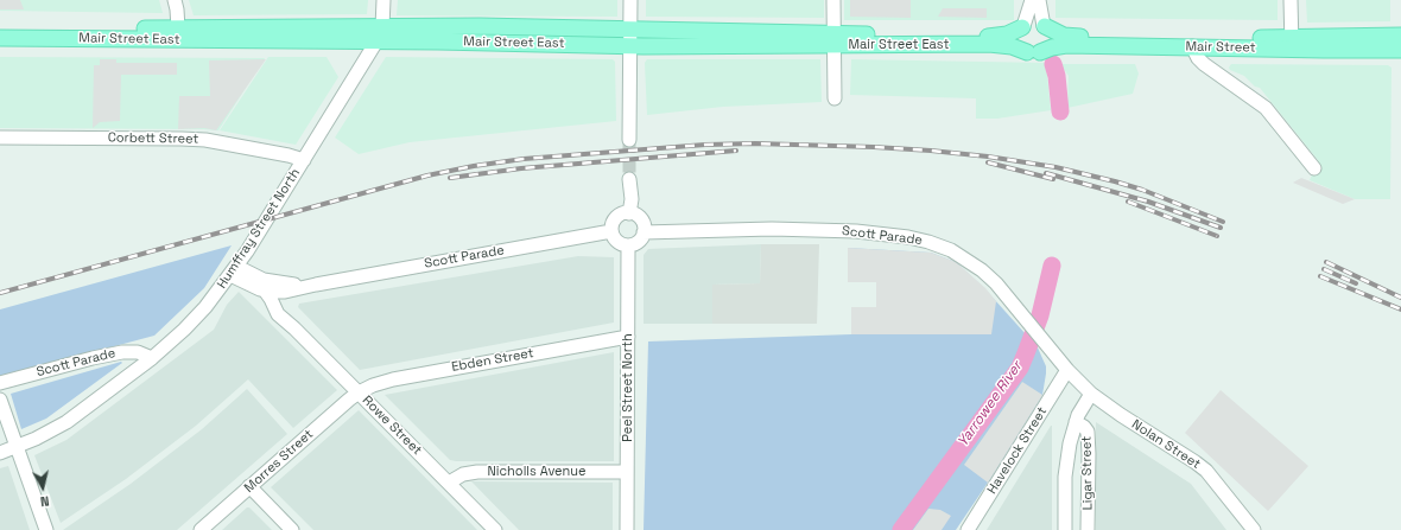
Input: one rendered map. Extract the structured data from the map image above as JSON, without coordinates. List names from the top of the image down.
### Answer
{
  "streets": {
    "main road": ["Mair Street East", "Mair Street"],
    "street": [
      "Corbett Street",
      "Humffray Street North",
      "Scott Parade",
      "Ebden Street",
      "Peel Street North",
      "Rowe Street",
      "Nolan Street",
      "Havelock Street",
      "Morres Street",
      "Nicholls Avenue",
      "Ligar Street"
    ]
  },
  "crossings": [
    ["Mair Street East", "Mair Street"],
    ["Mair Street East", "Humffray Street North"],
    ["Corbett Street", "Humffray Street North"],
    ["Humffray Street North", "Scott Parade"],
    ["Scott Parade", "Peel Street North"],
    ["Scott Parade", "Rowe Street"],
    ["Scott Parade", "Nolan Street"],
    ["Scott Parade", "Havelock Street"],
    ["Ebden Street", "Peel Street North"],
    ["Ebden Street", "Rowe Street"],
    ["Ebden Street", "Morres Street"],
    ["Peel Street North", "Nicholls Avenue"],
    ["Rowe Street", "Morres Street"],
    ["Rowe Street", "Nicholls Avenue"],
    ["Nolan Street", "Havelock Street"],
    ["Nolan Street", "Ligar Street"]
  ],
  "water": ["Yarrowee River"],
  "north": "bottom"
}
